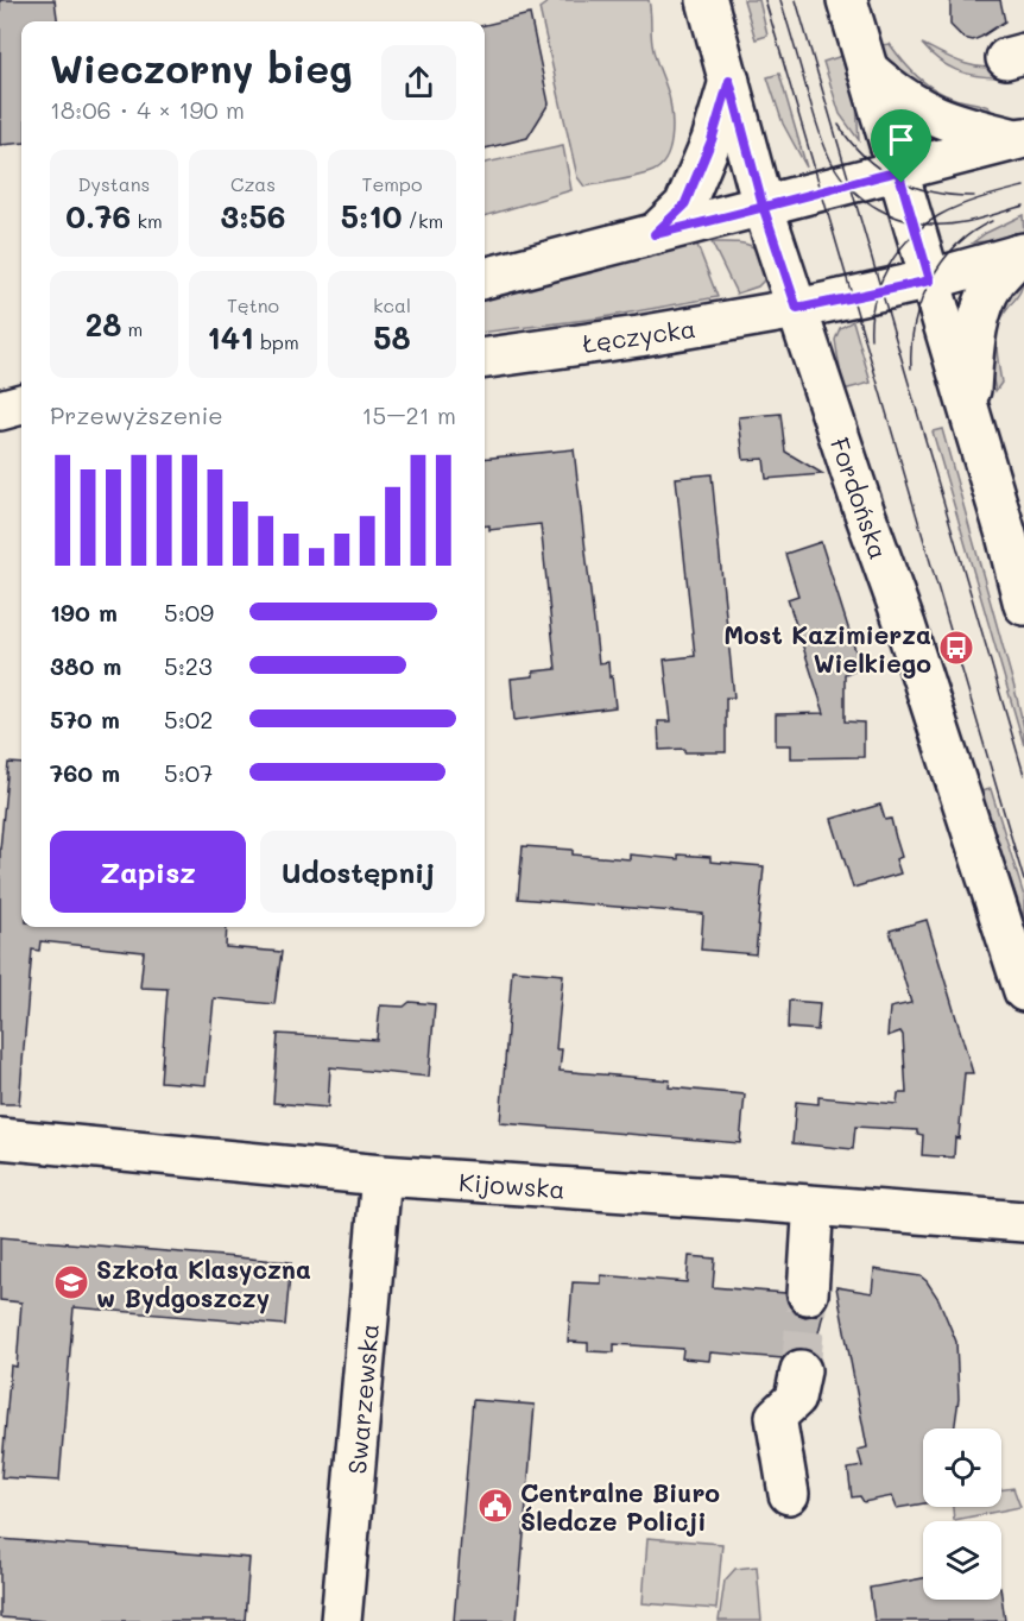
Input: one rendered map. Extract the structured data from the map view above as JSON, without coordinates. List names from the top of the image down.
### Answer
{
  "streets": {
    "street": [
      "Łęczycka",
      "Fordońska",
      "Kijowska",
      "Swarzewska"
    ]
  },
  "crossings": [
    ["Łęczycka", "Fordońska"],
    ["Kijowska", "Swarzewska"]
  ],
  "places": {
    "bus stop": ["Most Kazimierza Wielkiego"],
    "school or university": ["Szkoła Klasyczna w Bydgoszczy"],
    "public building": ["Centralne Biuro Śledcze Policji"]
  },
  "page": {
    "heading": ["Wieczorny bieg", "18:06 · 4 × 190 m"],
    "stats": [
      ["Dystans", "0.76 km"],
      ["Czas", "3:56"],
      ["Tempo", "5:10 /km"],
      ["28 m"],
      ["Tętno", "141 bpm"],
      ["kcal", "58"]
    ],
    "chart": ["Przewyższenie", "15–21 m"],
    "list": [
      {
        "name": "190 m",
        "note": "5:09"
      },
      {
        "name": "380 m",
        "note": "5:23"
      },
      {
        "name": "570 m",
        "note": "5:02"
      },
      {
        "name": "760 m",
        "note": "5:07"
      }
    ],
    "buttons": ["Zapisz", "Udostępnij"]
  }
}
